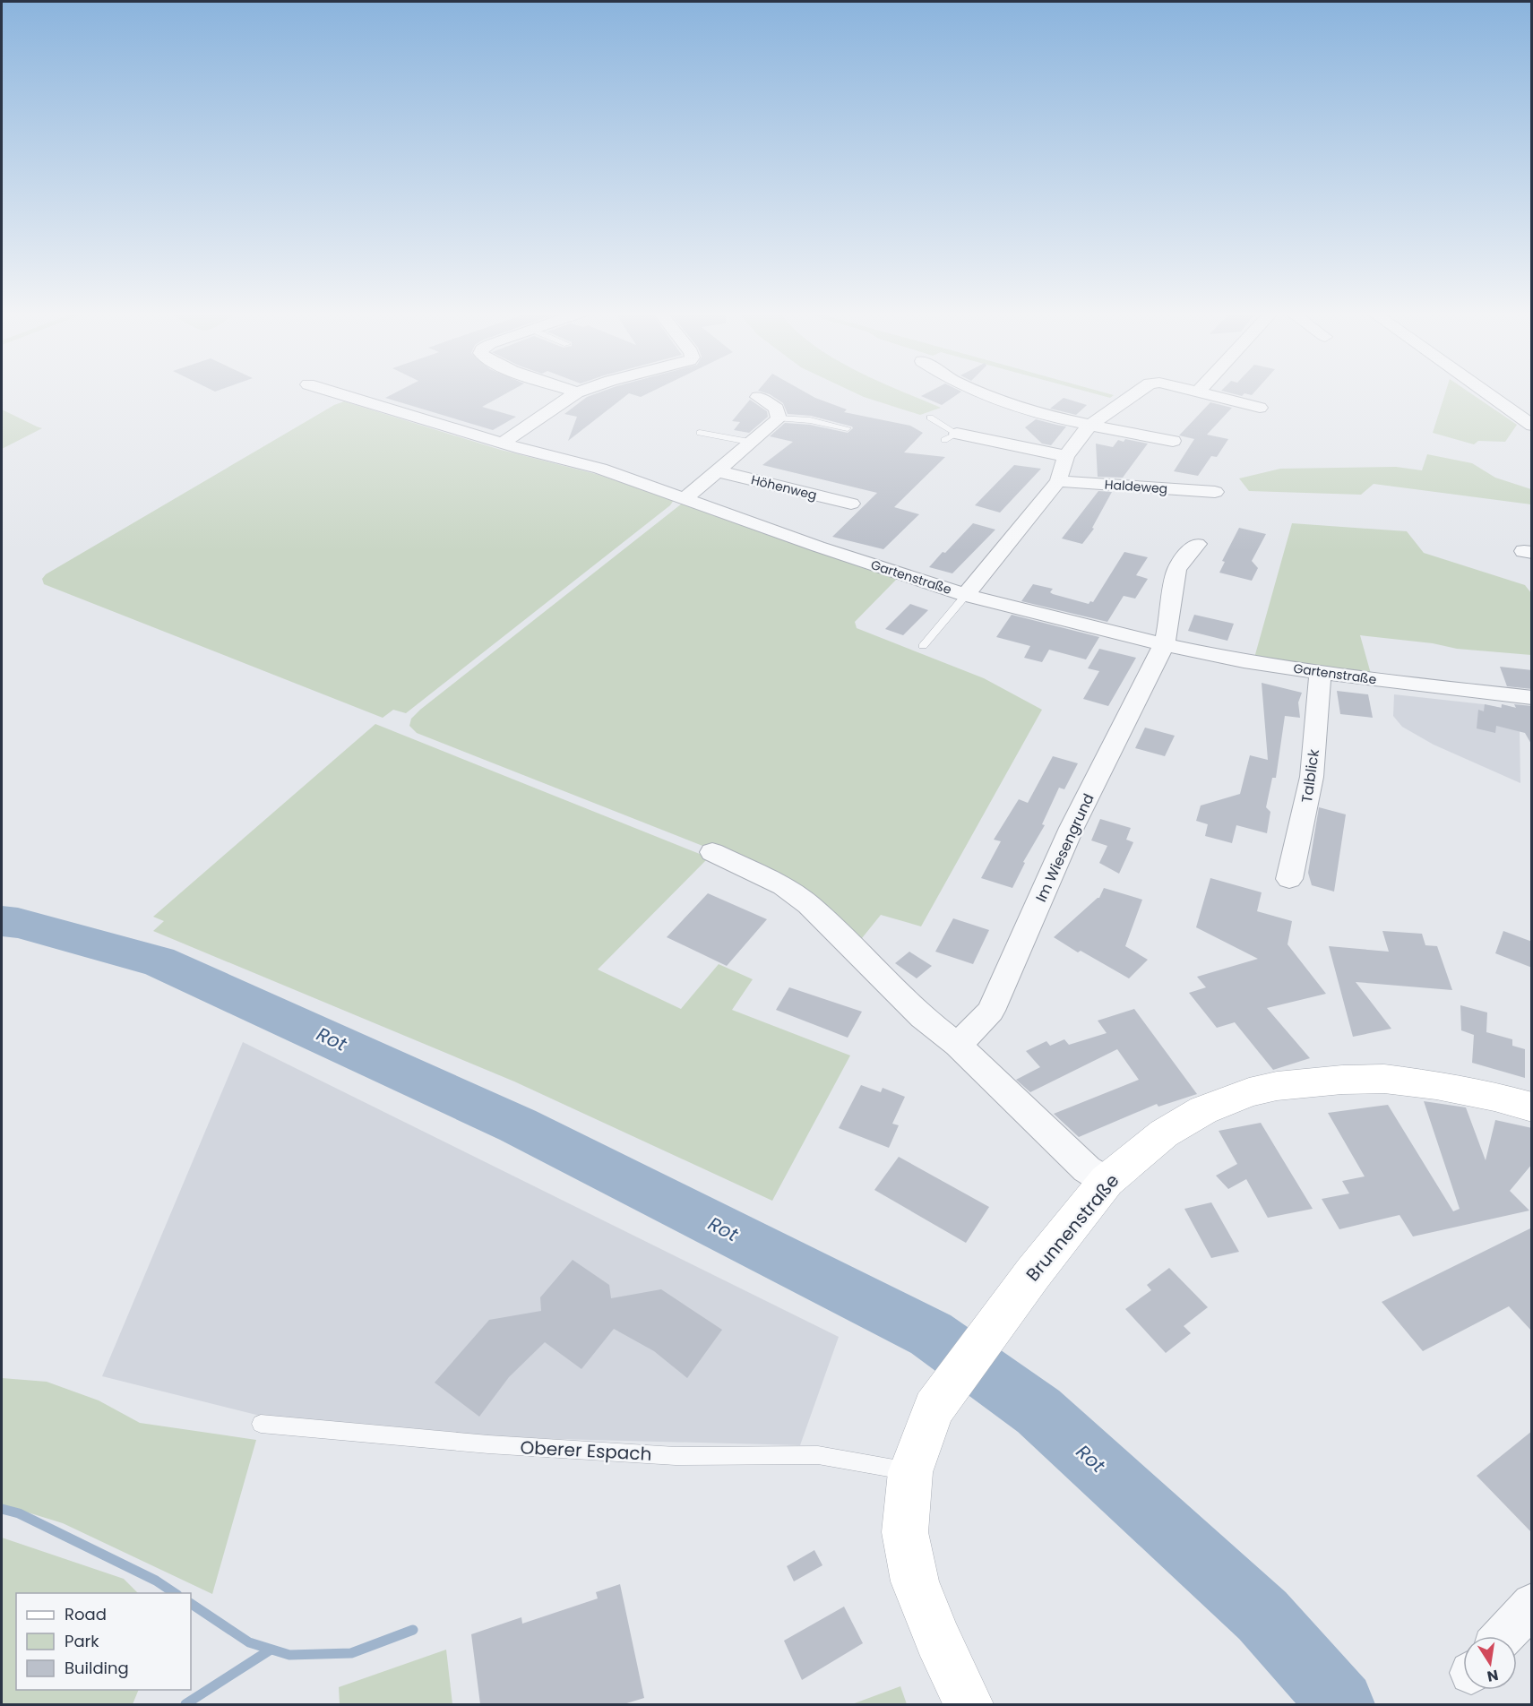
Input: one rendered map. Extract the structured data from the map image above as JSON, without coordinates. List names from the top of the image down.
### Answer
{
  "streets": {
    "street": [
      "Haldeweg",
      "Höhenweg",
      "Gartenstraße",
      "Talblick",
      "Im Wiesengrund",
      "Brunnenstraße"
    ],
    "lane": ["Oberer Espach"]
  },
  "crossings": [
    ["Gartenstraße", "Talblick"],
    ["Gartenstraße", "Im Wiesengrund"],
    ["Brunnenstraße", "Oberer Espach"]
  ],
  "water": ["Rot"],
  "legend": ["Road", "Park", "Building"],
  "north": "bottom"
}
